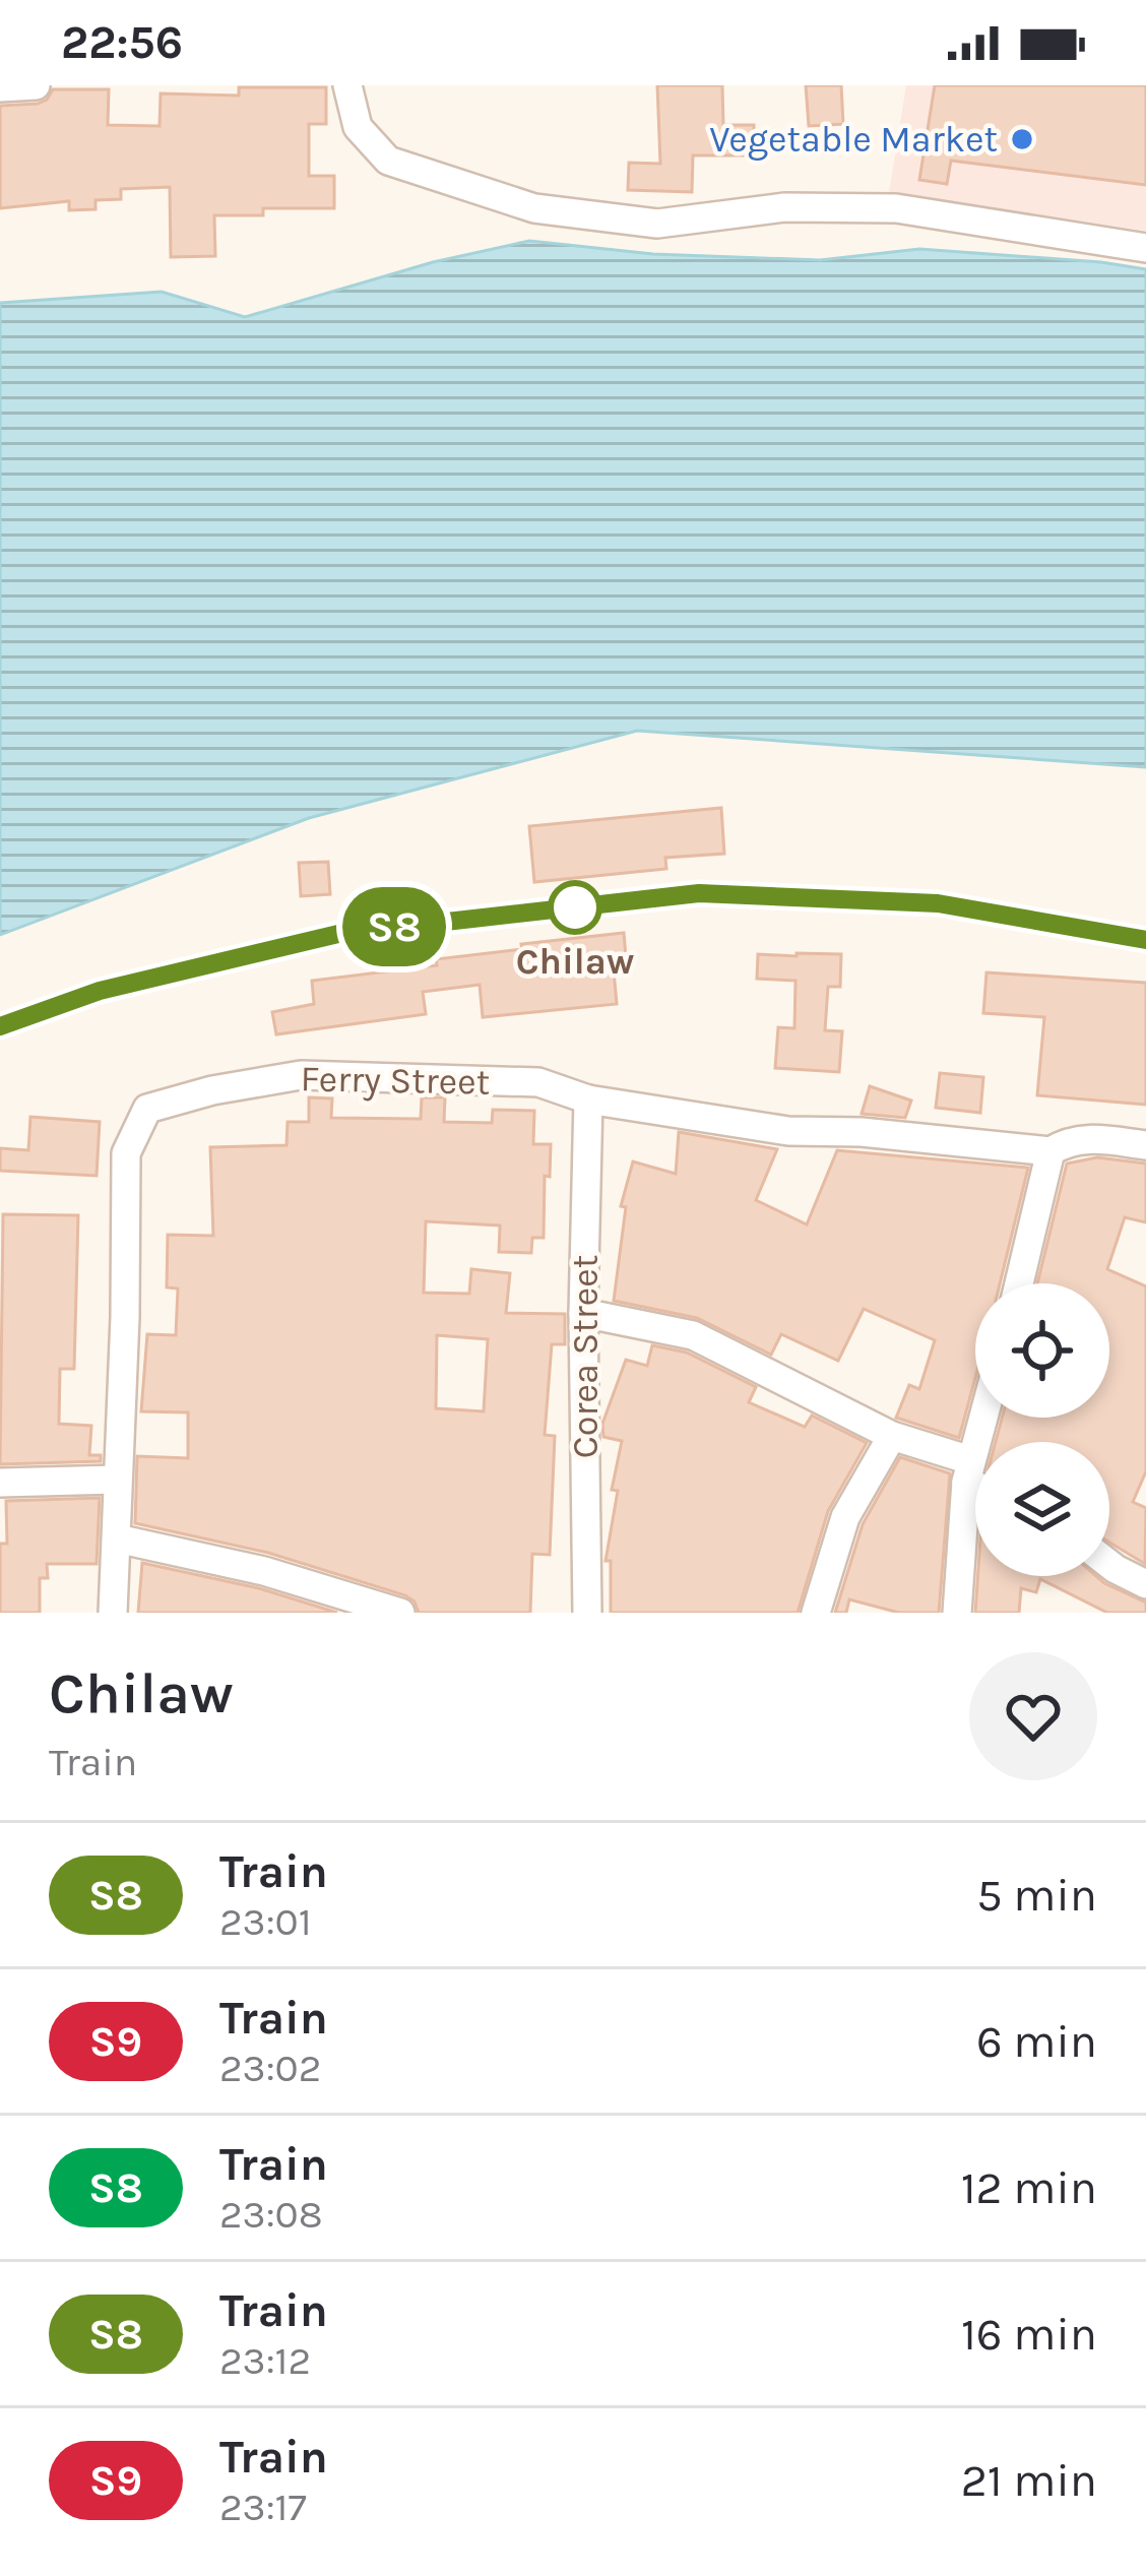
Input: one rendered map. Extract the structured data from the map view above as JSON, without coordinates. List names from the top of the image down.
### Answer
{
  "streets": {
    "street": ["Ferry Street", "Corea Street"]
  },
  "crossings": [
    ["Ferry Street", "Corea Street"]
  ],
  "places": ["Vegetable Market", "Chilaw"],
  "page": {
    "status": "22:56",
    "on_map": "S8",
    "heading": ["Chilaw", "Train"],
    "list": [
      {
        "mark": "S8",
        "name": "Train",
        "note": "23:01",
        "value": "5 min"
      },
      {
        "mark": "S9",
        "name": "Train",
        "note": "23:02",
        "value": "6 min"
      },
      {
        "mark": "S8",
        "name": "Train",
        "note": "23:08",
        "value": "12 min"
      },
      {
        "mark": "S8",
        "name": "Train",
        "note": "23:12",
        "value": "16 min"
      },
      {
        "mark": "S9",
        "name": "Train",
        "note": "23:17",
        "value": "21 min"
      }
    ]
  }
}
